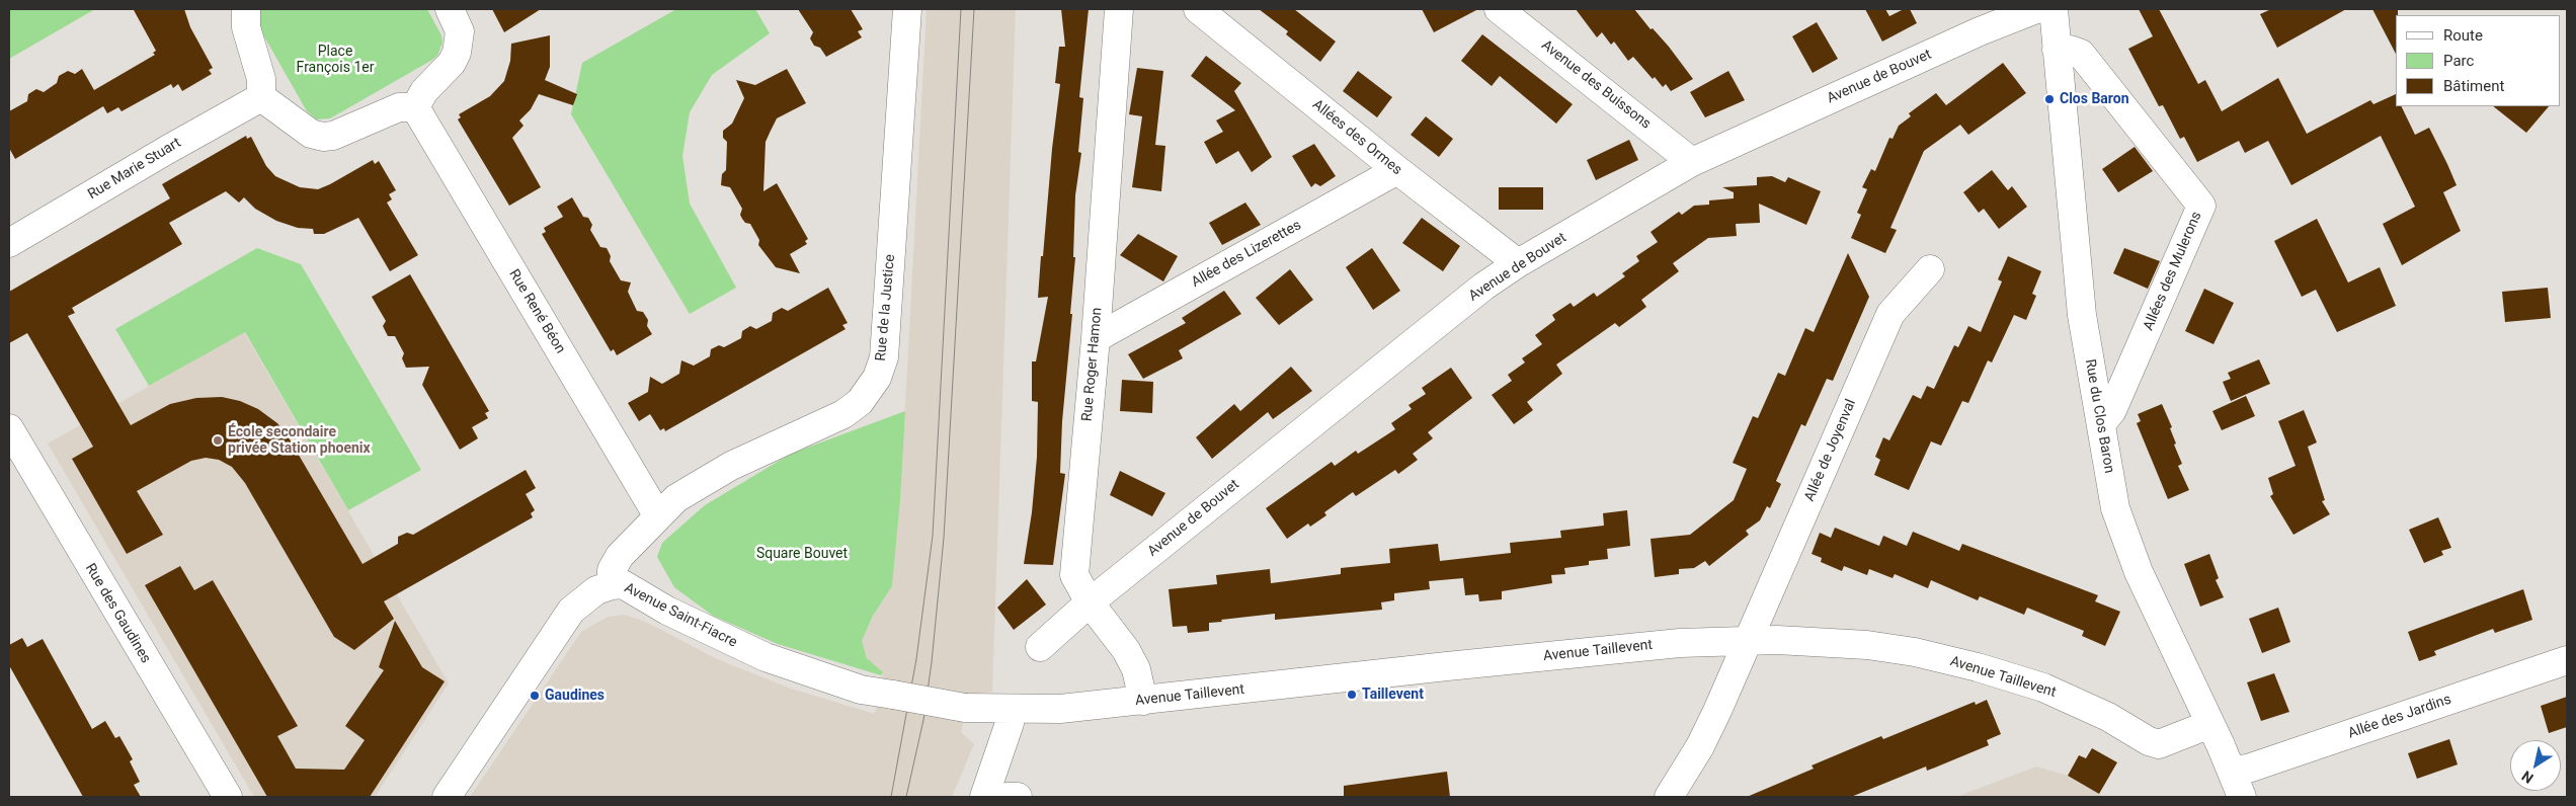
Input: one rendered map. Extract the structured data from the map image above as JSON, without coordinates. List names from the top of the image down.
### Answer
{
  "streets": {
    "street": [
      "Avenue de Bouvet",
      "Avenue des Buissons",
      "Allées des Ormes",
      "Rue Marie Stuart",
      "Allée des Lizerettes",
      "Allées des Mulerons",
      "Rue de la Justice",
      "Rue René Béon",
      "Rue Roger Hamon",
      "Rue du Clos Baron",
      "Allée de Joyenval",
      "Rue des Gaudines",
      "Avenue Saint-Fiacre",
      "Avenue Taillevent",
      "Allée des Jardins"
    ]
  },
  "crossings": [
    ["Avenue de Bouvet", "Avenue des Buissons"],
    ["Avenue de Bouvet", "Allées des Ormes"],
    ["Avenue de Bouvet", "Rue Roger Hamon"],
    ["Avenue de Bouvet", "Rue du Clos Baron"],
    ["Allées des Ormes", "Allée des Lizerettes"],
    ["Allée des Lizerettes", "Rue Roger Hamon"],
    ["Allées des Mulerons", "Rue du Clos Baron"],
    ["Rue de la Justice", "Rue René Béon"],
    ["Rue de la Justice", "Avenue Saint-Fiacre"],
    ["Rue Roger Hamon", "Avenue Taillevent"],
    ["Rue du Clos Baron", "Avenue Taillevent"],
    ["Rue du Clos Baron", "Allée des Jardins"],
    ["Allée de Joyenval", "Avenue Taillevent"],
    ["Avenue Saint-Fiacre", "Avenue Taillevent"]
  ],
  "parks": ["Place François 1er", "Square Bouvet"],
  "places": [
    "Clos Baron",
    "École secondaire privée Station phoenix",
    "Taillevent",
    "Gaudines"
  ],
  "legend": ["Route", "Parc", "Bâtiment"],
  "north": "bottom left"
}
